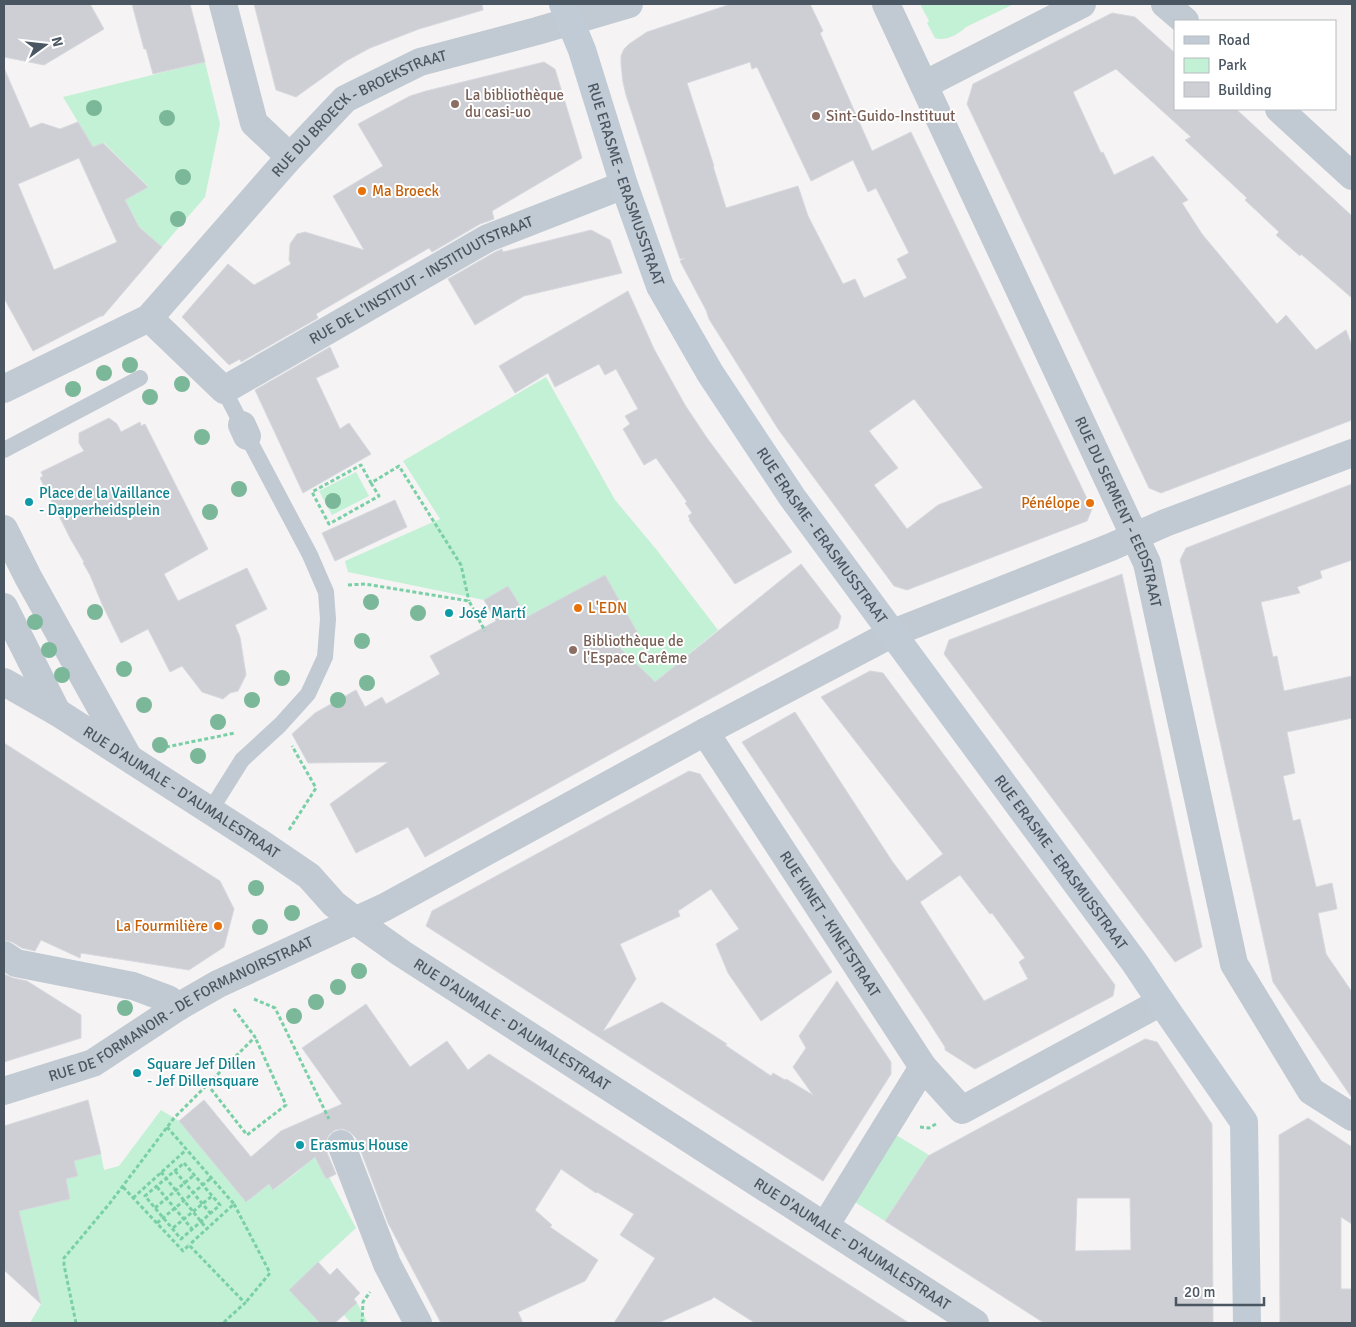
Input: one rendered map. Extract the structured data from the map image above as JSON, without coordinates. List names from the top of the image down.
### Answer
{
  "streets": {
    "street": [
      "RUE DU BROECK - BROEKSTRAAT",
      "RUE ERASME - ERASMUSSTRAAT",
      "RUE DE L'INSTITUT - INSTITUUTSTRAAT",
      "RUE DU SERMENT - EEDSTRAAT",
      "RUE D'AUMALE - D'AUMALESTRAAT",
      "RUE KINET - KINETSTRAAT",
      "RUE DE FORMANOIR - DE FORMANOIRSTRAAT"
    ]
  },
  "crossings": [
    ["RUE DU BROECK - BROEKSTRAAT", "RUE ERASME - ERASMUSSTRAAT"],
    ["RUE ERASME - ERASMUSSTRAAT", "RUE DE L'INSTITUT - INSTITUUTSTRAAT"],
    ["RUE ERASME - ERASMUSSTRAAT", "RUE DE FORMANOIR - DE FORMANOIRSTRAAT"],
    ["RUE DU SERMENT - EEDSTRAAT", "RUE DE FORMANOIR - DE FORMANOIRSTRAAT"],
    ["RUE D'AUMALE - D'AUMALESTRAAT", "RUE DE FORMANOIR - DE FORMANOIRSTRAAT"],
    ["RUE KINET - KINETSTRAAT", "RUE DE FORMANOIR - DE FORMANOIRSTRAAT"]
  ],
  "places": [
    "La bibliothèque du casi-uo",
    "Sint-Guido-Instituut",
    "Ma Broeck",
    "Place de la Vaillance - Dapperheidsplein",
    "Pénélope",
    "L'EDN",
    "José Martí",
    "Bibliothèque de l'Espace Carême",
    "La Fourmilière",
    "Square Jef Dillen - Jef Dillensquare",
    "Erasmus House"
  ],
  "legend": ["Road", "Park", "Building"],
  "scale_bar": "20 m",
  "north": "right"
}
